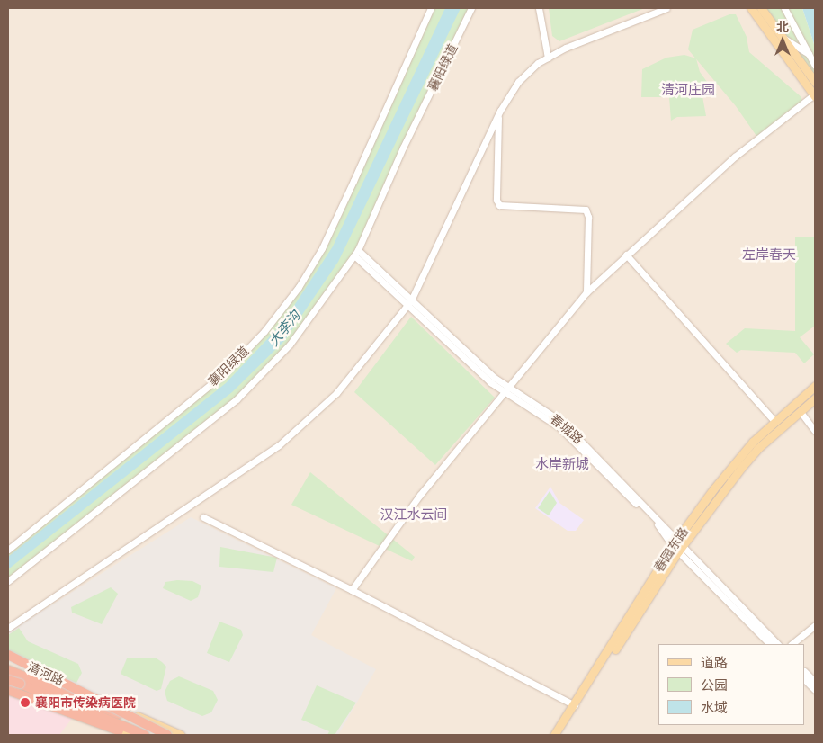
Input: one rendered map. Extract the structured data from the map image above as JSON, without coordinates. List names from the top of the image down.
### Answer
{
  "streets": {
    "main road": ["春园东路", "清河路"],
    "street": ["襄阳绿道", "春城路"]
  },
  "crossings": [
    ["襄阳绿道", "春城路"],
    ["春城路", "春园东路"]
  ],
  "districts": [
    "清河庄园",
    "左岸春天",
    "水岸新城",
    "汉江水云间"
  ],
  "water": ["大李沟"],
  "places": ["襄阳市传染病医院"],
  "legend": ["道路", "公园", "水域"],
  "north": "top"
}
